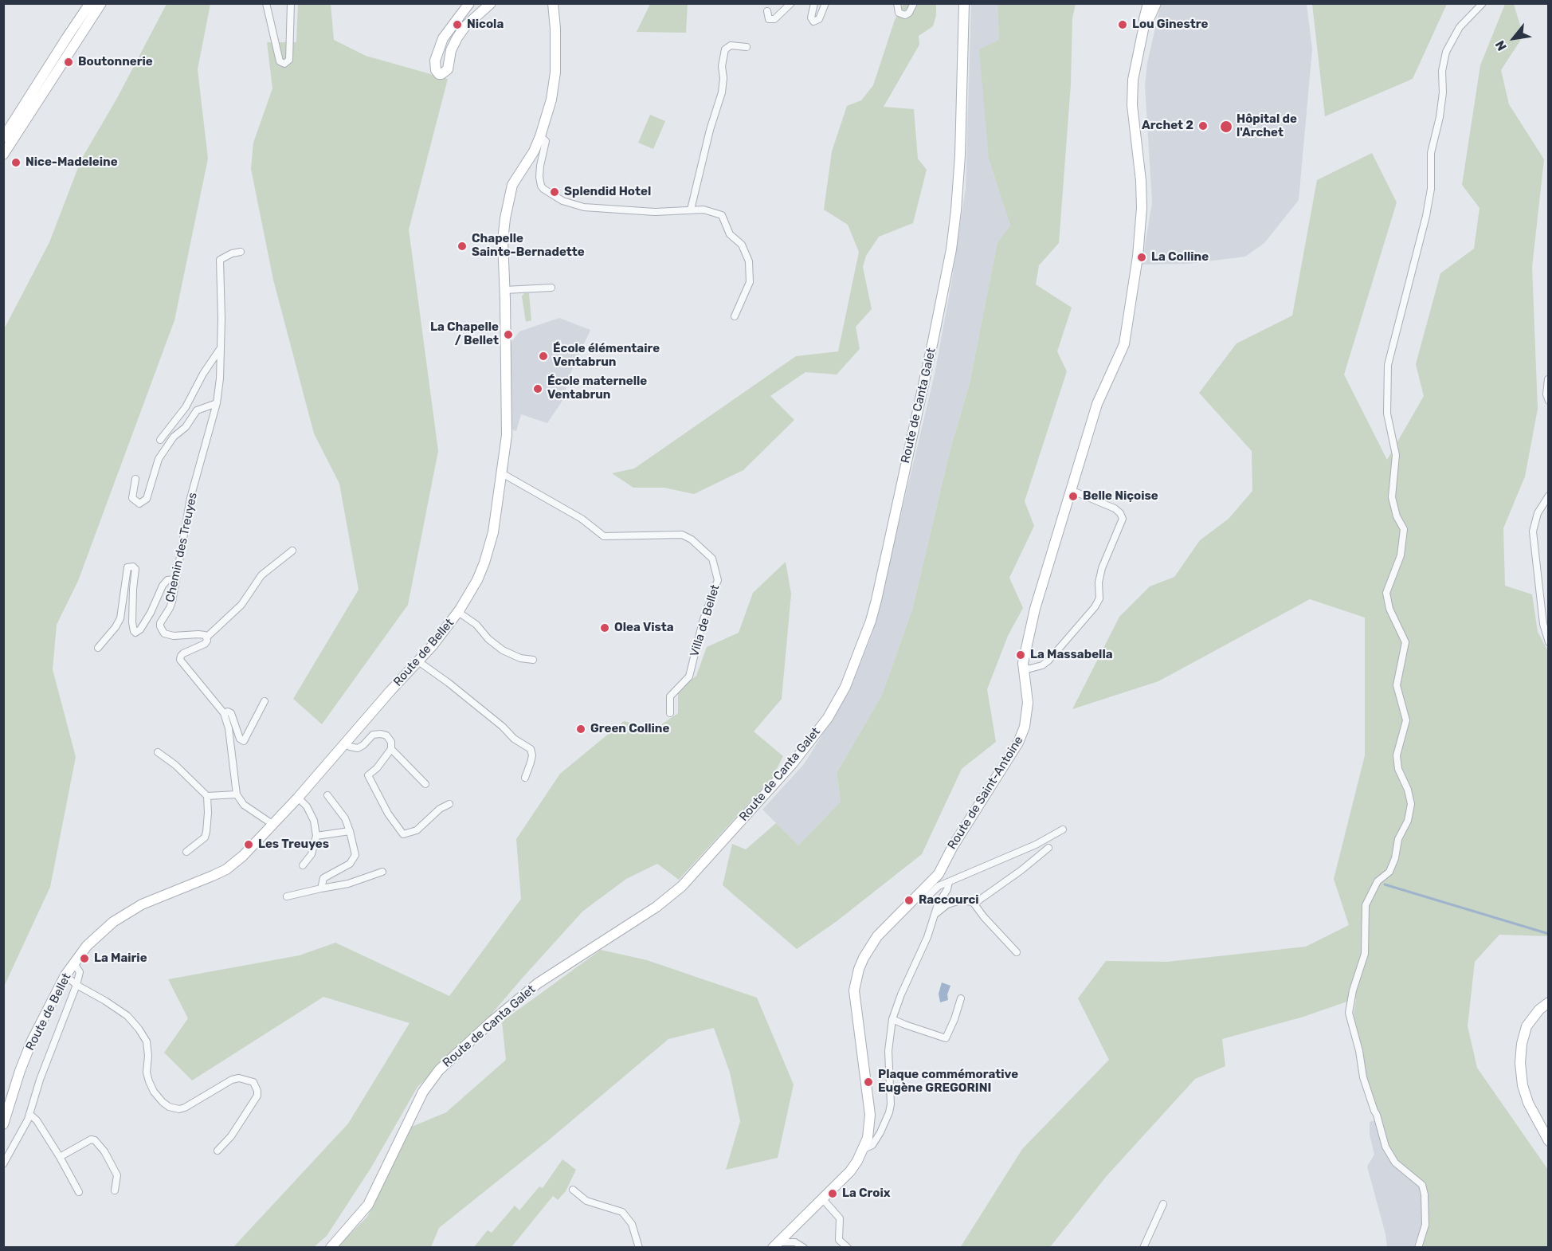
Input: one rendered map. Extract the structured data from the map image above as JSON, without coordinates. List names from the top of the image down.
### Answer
{
  "streets": {
    "street": [
      "Route de Canta Galet",
      "Chemin des Treuyes",
      "Villa de Bellet",
      "Route de Bellet",
      "Route de Saint-Antoine"
    ]
  },
  "crossings": [
    ["Villa de Bellet", "Route de Bellet"]
  ],
  "places": [
    "Nicola",
    "Lou Ginestre",
    "Boutonnerie",
    "Archet 2",
    "Hôpital de l'Archet",
    "Nice-Madeleine",
    "Splendid Hotel",
    "Chapelle Sainte-Bernadette",
    "La Colline",
    "La Chapelle / Bellet",
    "École élémentaire Ventabrun",
    "École maternelle Ventabrun",
    "Belle Niçoise",
    "Olea Vista",
    "La Massabella",
    "Green Colline",
    "Les Treuyes",
    "Raccourci",
    "La Mairie",
    "Plaque commémorative Eugène GREGORINI",
    "La Croix"
  ],
  "north": "bottom left"
}
